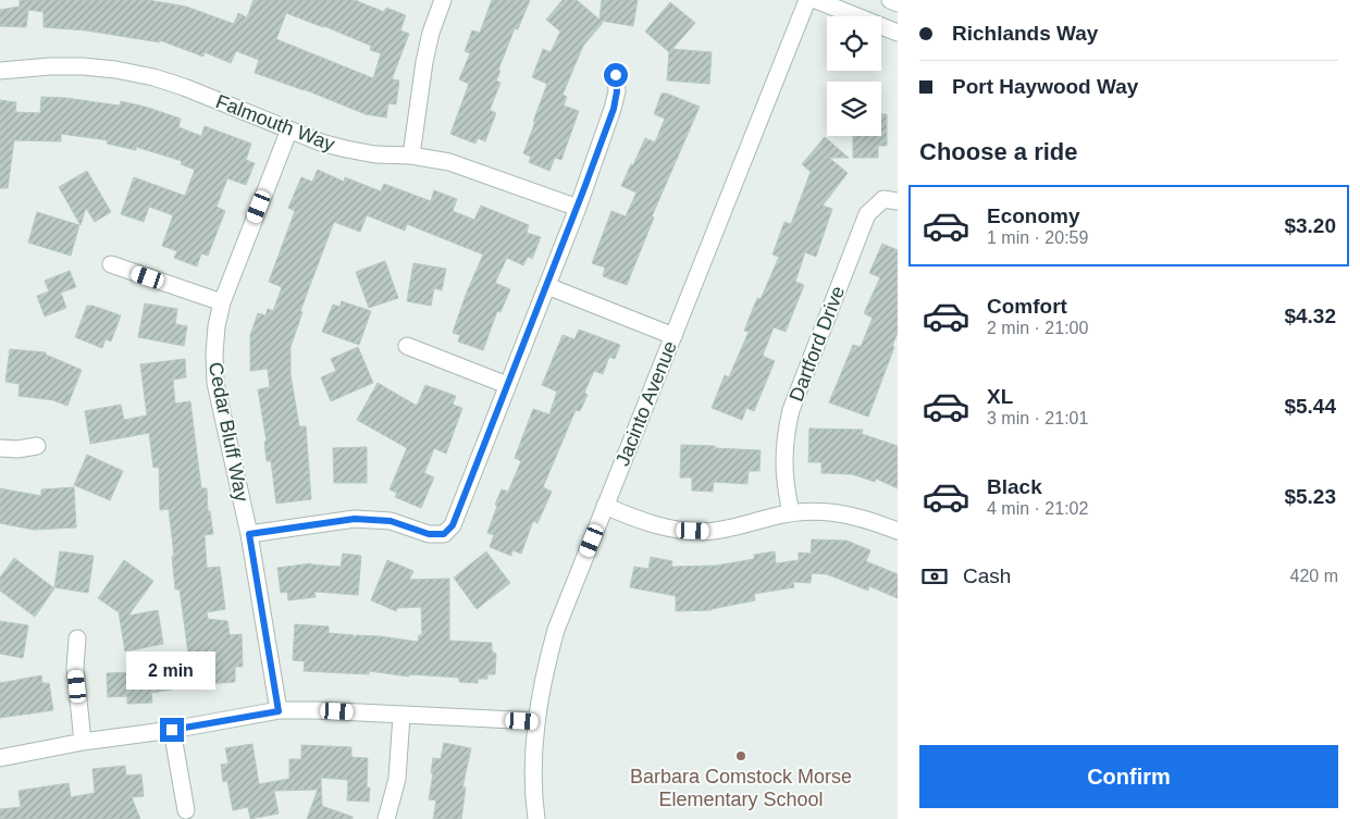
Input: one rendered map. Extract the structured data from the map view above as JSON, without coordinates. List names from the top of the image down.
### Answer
{
  "streets": {
    "street": [
      "Falmouth Way",
      "Dartford Drive",
      "Jacinto Avenue",
      "Cedar Bluff Way"
    ]
  },
  "crossings": [
    ["Falmouth Way", "Cedar Bluff Way"]
  ],
  "places": ["Barbara Comstock Morse Elementary School"],
  "page": {
    "banner": ["Richlands Way", "Port Haywood Way"],
    "heading": "Choose a ride",
    "list": [
      {
        "name": "Economy",
        "note": "1 min · 20:59",
        "value": "$3.20"
      },
      {
        "name": "Comfort",
        "note": "2 min · 21:00",
        "value": "$4.32"
      },
      {
        "name": "XL",
        "note": "3 min · 21:01",
        "value": "$5.44"
      },
      {
        "name": "Black",
        "note": "4 min · 21:02",
        "value": "$5.23"
      }
    ],
    "pay": ["Cash", "420 m"],
    "bubble": "2 min",
    "buttons": "Confirm"
  }
}
